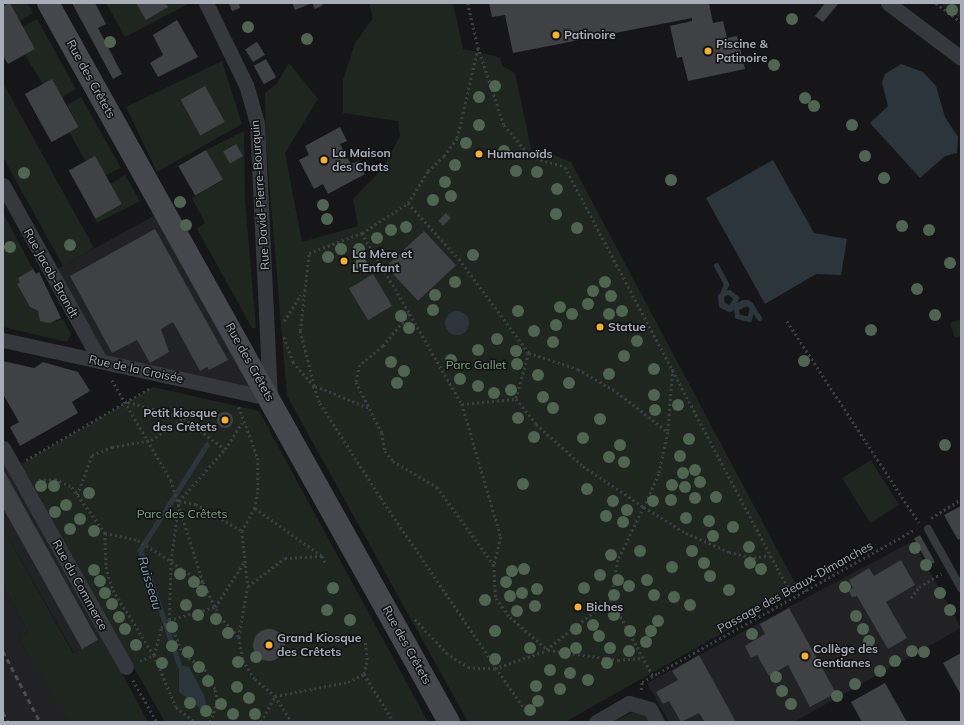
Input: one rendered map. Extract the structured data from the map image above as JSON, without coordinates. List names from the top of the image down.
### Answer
{
  "streets": {
    "street": [
      "Rue des Crêtets",
      "Rue David-Pierre-Bourquin",
      "Rue Jacob-Brandt",
      "Rue de la Croisée",
      "Rue du Commerce"
    ],
    "path": ["Passage des Beaux-Dimanches"]
  },
  "crossings": [
    ["Rue des Crêtets", "Rue David-Pierre-Bourquin"],
    ["Rue des Crêtets", "Rue de la Croisée"],
    ["Rue David-Pierre-Bourquin", "Rue de la Croisée"],
    ["Rue Jacob-Brandt", "Rue de la Croisée"]
  ],
  "water": ["Ruisseau"],
  "parks": ["Parc Gallet", "Parc des Crêtets"],
  "places": [
    "Patinoire",
    "Piscine & Patinoire",
    "Humanoïds",
    "La Maison des Chats",
    "La Mère et L'Enfant",
    "Statue",
    "Petit kiosque des Crêtets",
    "Biches",
    "Grand Kiosque des Crêtets",
    "Collège des Gentianes"
  ]
}
